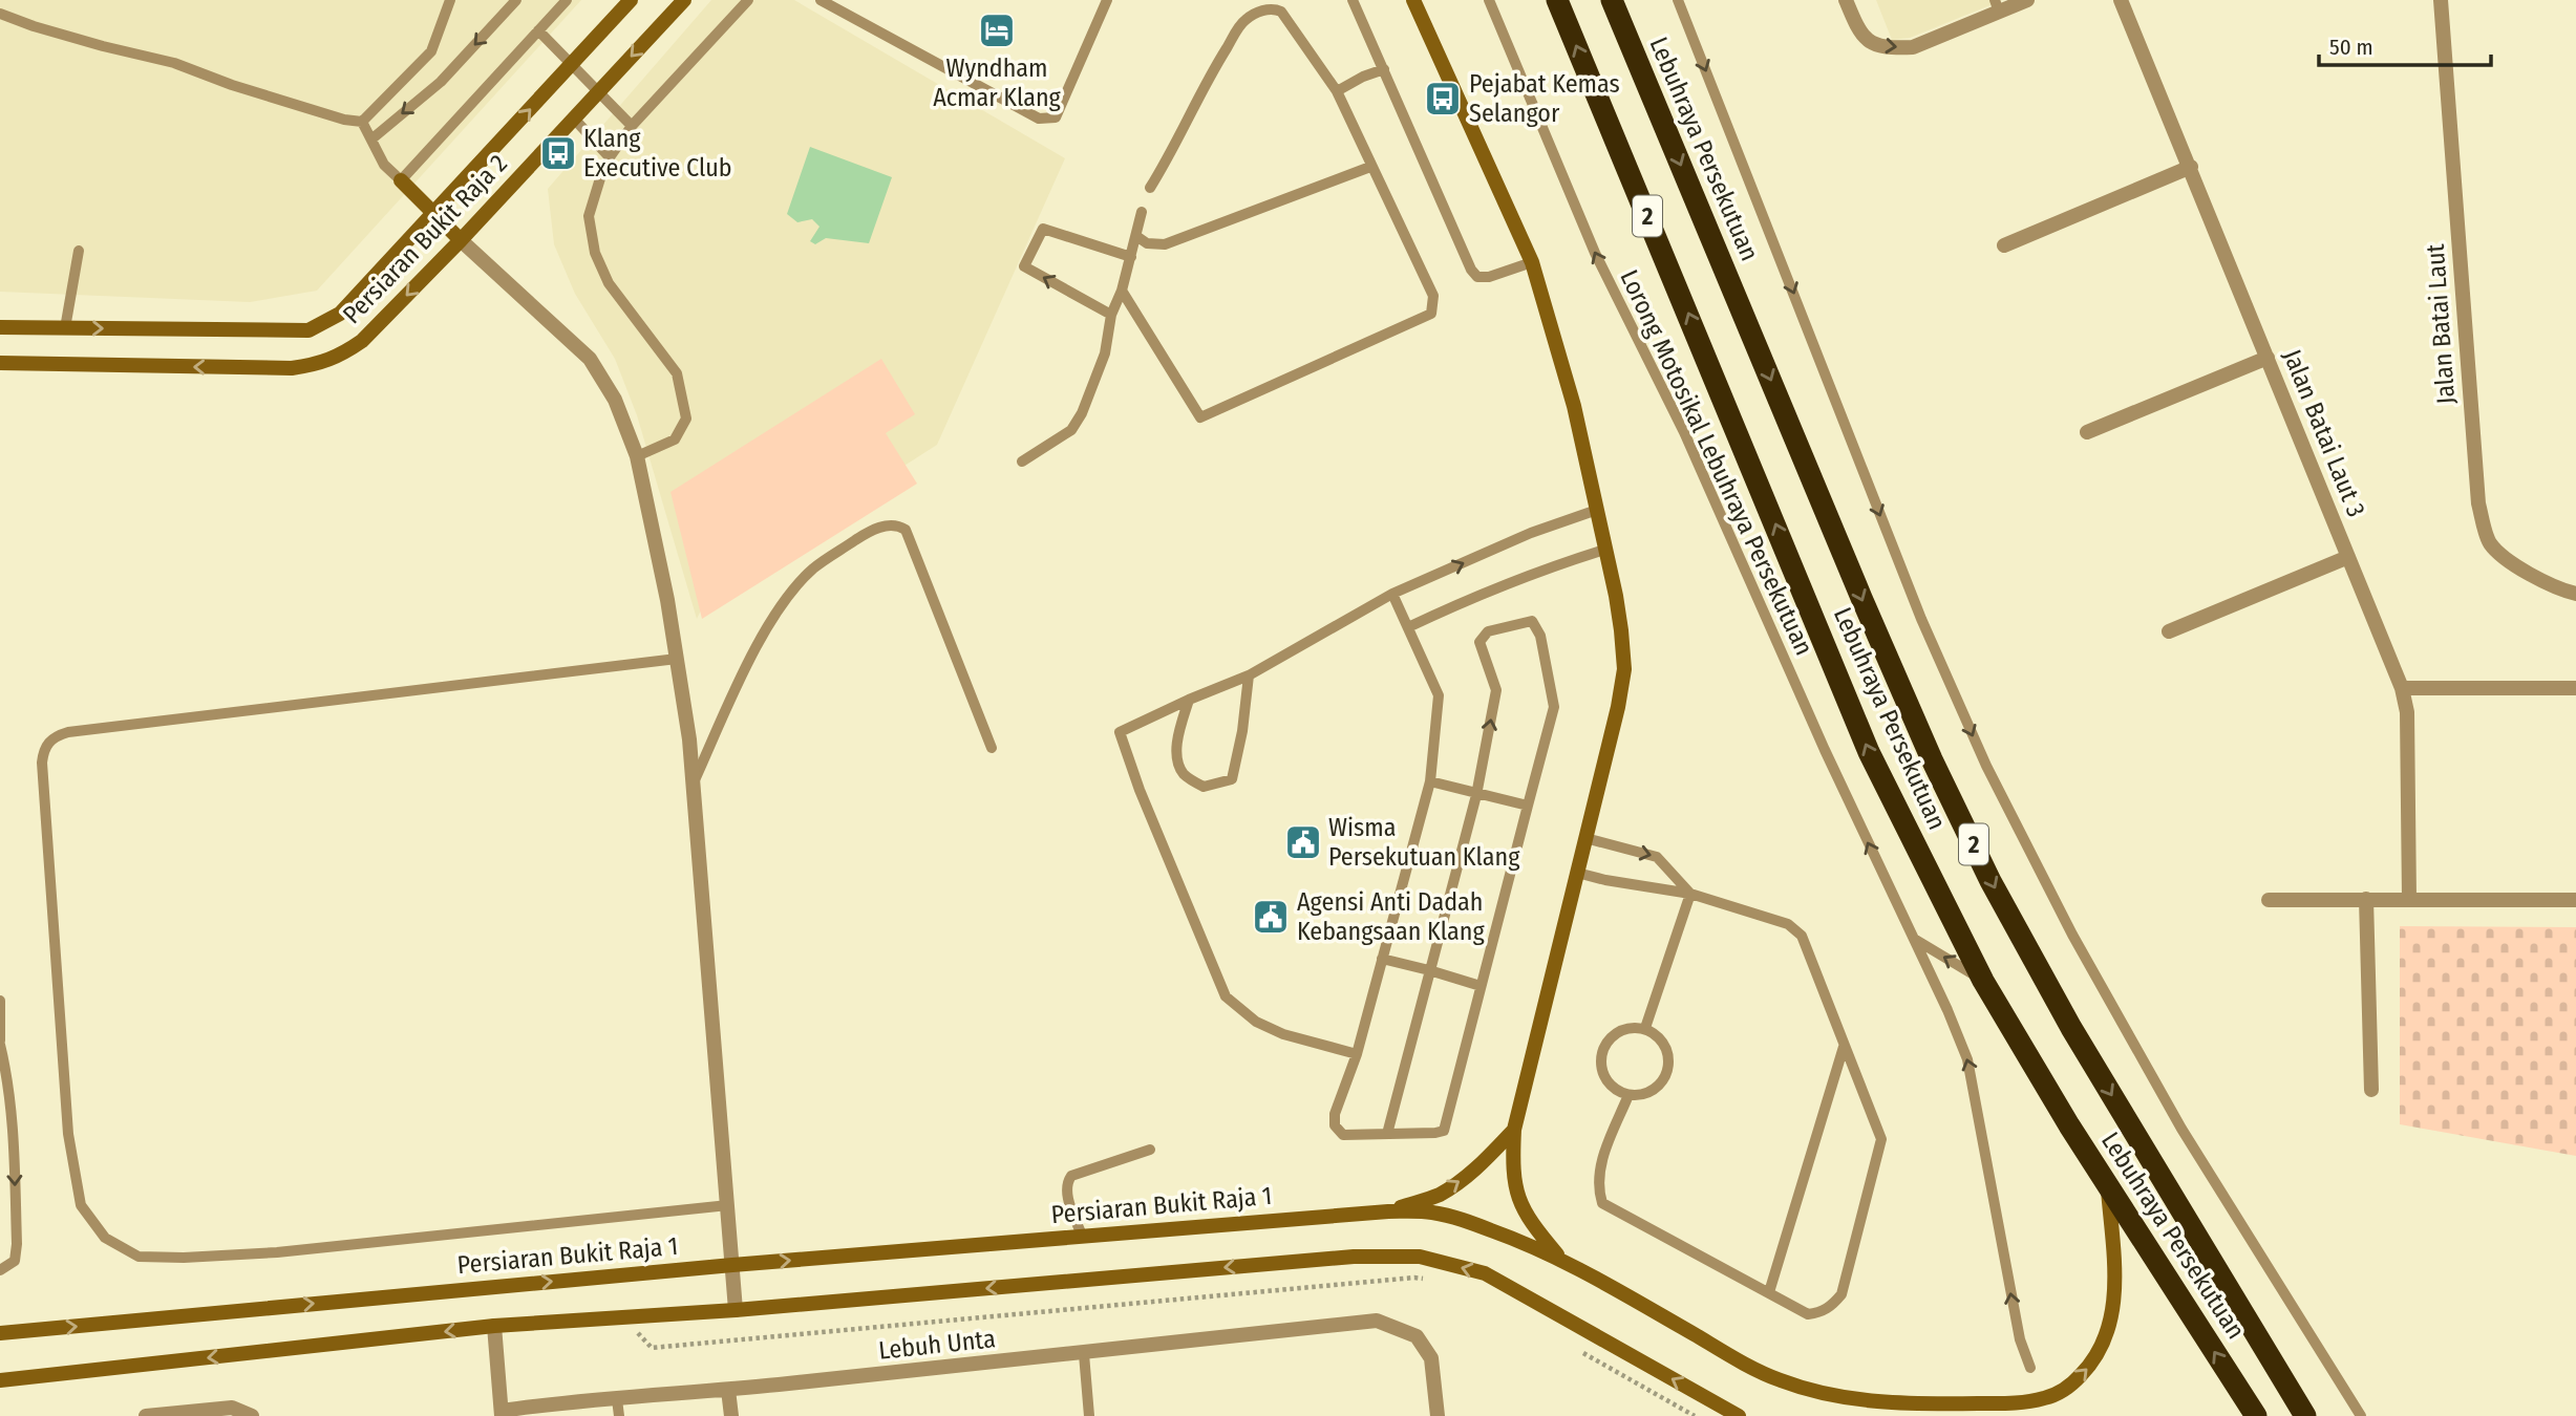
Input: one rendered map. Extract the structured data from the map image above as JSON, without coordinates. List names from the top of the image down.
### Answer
{
  "streets": {
    "highway": ["Lebuhraya Persekutuan", "2"],
    "street": [
      "Persiaran Bukit Raja 2",
      "Jalan Batai Laut",
      "Jalan Batai Laut 3",
      "Persiaran Bukit Raja 1",
      "Lebuh Unta"
    ],
    "lane": ["Lorong Motosikal Lebuhraya Persekutuan"]
  },
  "crossings": [
    ["Lebuhraya Persekutuan", "Persiaran Bukit Raja 1"]
  ],
  "one_way": ["Lorong Motosikal Lebuhraya Persekutuan"],
  "places": {
    "hotel": ["Wyndham Acmar Klang"],
    "bus stop": ["Pejabat Kemas Selangor", "Klang Executive Club"],
    "public building": ["Wisma Persekutuan Klang", "Agensi Anti Dadah Kebangsaan Klang"]
  },
  "scale_bar": "50 m"
}
